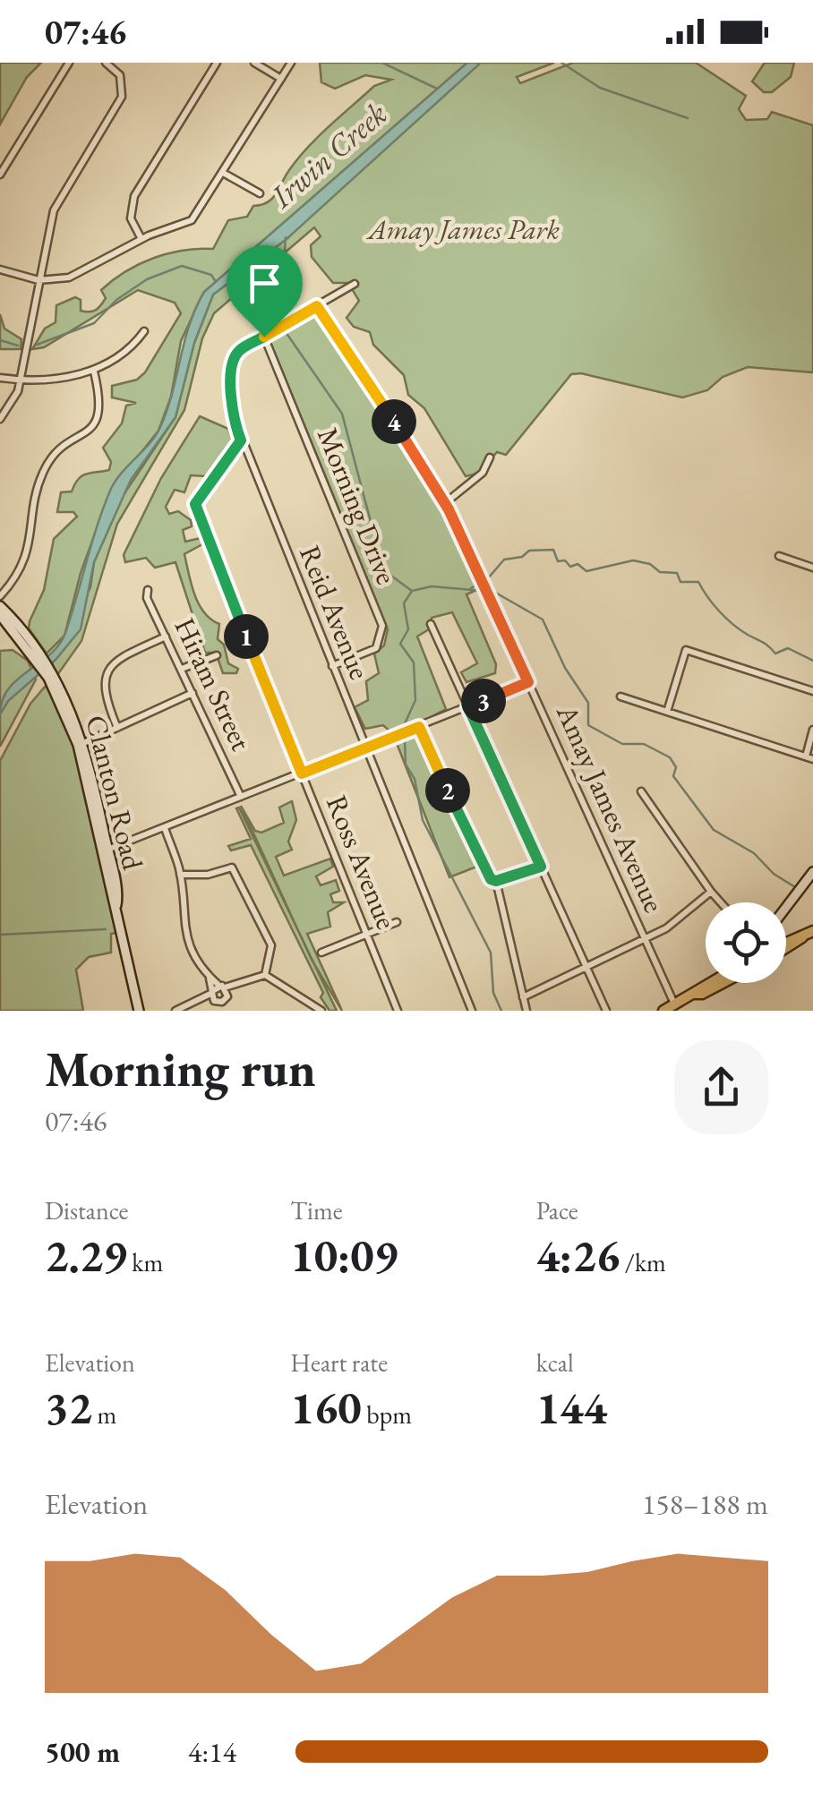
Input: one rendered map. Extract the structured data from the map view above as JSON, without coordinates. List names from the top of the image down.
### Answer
{
  "streets": {
    "main road": ["Clanton Road"],
    "street": [
      "Morning Drive",
      "Reid Avenue",
      "Hiram Street",
      "Amay James Avenue",
      "Ross Avenue"
    ]
  },
  "crossings": [
    ["Morning Drive", "Reid Avenue"],
    ["Reid Avenue", "Amay James Avenue"],
    ["Reid Avenue", "Ross Avenue"]
  ],
  "water": ["Irwin Creek"],
  "parks": ["Amay James Park"],
  "page": {
    "status": "07:46",
    "pins": [
      "4",
      "1",
      "3",
      "2"
    ],
    "heading": ["Morning run", "07:46"],
    "stats": [
      ["Distance", "2.29 km"],
      ["Time", "10:09"],
      ["Pace", "4:26 /km"],
      ["Elevation", "32 m"],
      ["Heart rate", "160 bpm"],
      ["kcal", "144"]
    ],
    "chart": ["Elevation", "158–188 m"],
    "list": [
      {
        "name": "500 m",
        "note": "4:14"
      }
    ]
  }
}
